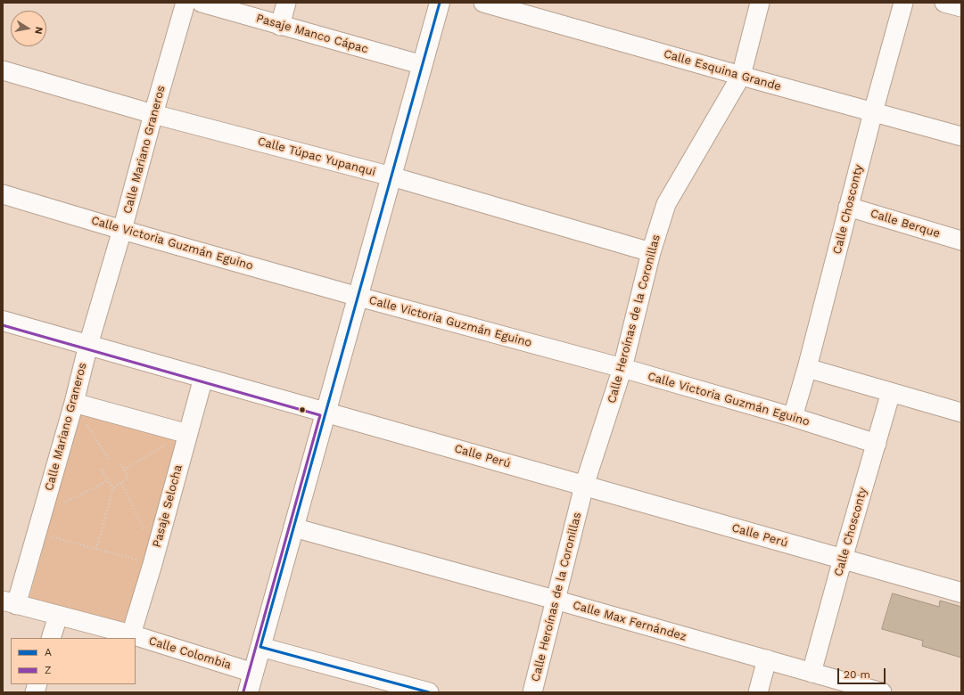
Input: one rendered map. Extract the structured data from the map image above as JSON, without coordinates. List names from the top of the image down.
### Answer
{
  "streets": {
    "street": [
      "Pasaje Manco Cápac",
      "Calle Esquina Grande",
      "Calle Mariano Graneros",
      "Calle Túpac Yupanqui",
      "Calle Chosconty",
      "Calle Berque",
      "Calle Victoria Guzmán Eguino",
      "Calle Heroínas de la Coronillas",
      "Calle Perú",
      "Pasaje Selocha",
      "Calle Max Fernández",
      "Calle Colombia"
    ]
  },
  "crossings": [
    ["Calle Esquina Grande", "Calle Chosconty"],
    ["Calle Esquina Grande", "Calle Heroínas de la Coronillas"],
    ["Calle Mariano Graneros", "Calle Túpac Yupanqui"],
    ["Calle Mariano Graneros", "Calle Victoria Guzmán Eguino"],
    ["Calle Mariano Graneros", "Calle Perú"],
    ["Calle Mariano Graneros", "Calle Colombia"],
    ["Calle Túpac Yupanqui", "Calle Heroínas de la Coronillas"],
    ["Calle Chosconty", "Calle Berque"],
    ["Calle Chosconty", "Calle Victoria Guzmán Eguino"],
    ["Calle Chosconty", "Calle Perú"],
    ["Calle Chosconty", "Calle Max Fernández"],
    ["Calle Victoria Guzmán Eguino", "Calle Heroínas de la Coronillas"],
    ["Calle Heroínas de la Coronillas", "Calle Perú"],
    ["Calle Heroínas de la Coronillas", "Calle Max Fernández"],
    ["Calle Perú", "Pasaje Selocha"],
    ["Pasaje Selocha", "Calle Colombia"]
  ],
  "lines": ["transit line A", "transit line Z"],
  "legend": ["A", "Z"],
  "scale_bar": "20 m",
  "north": "right"
}
